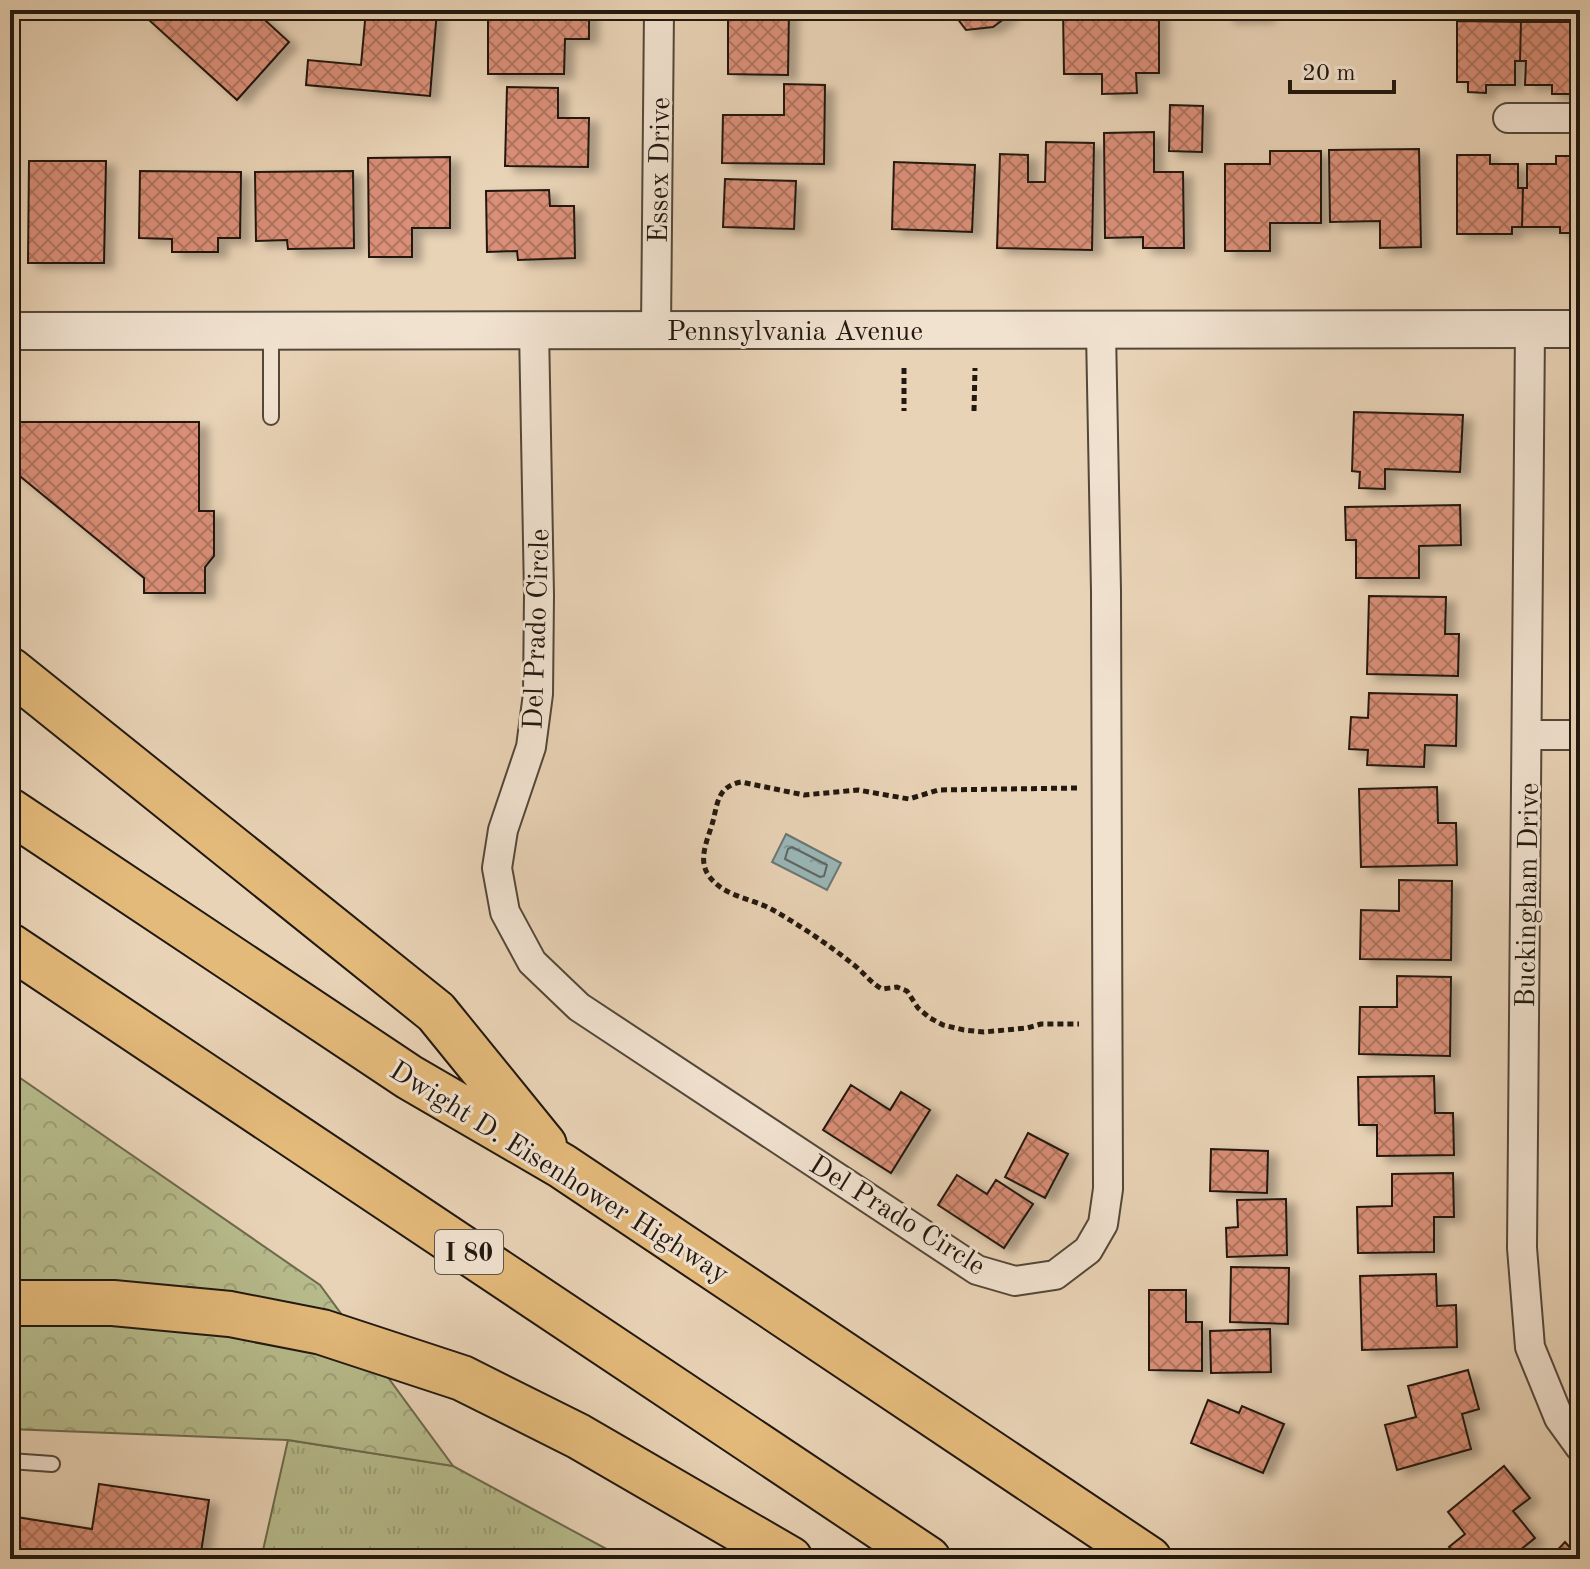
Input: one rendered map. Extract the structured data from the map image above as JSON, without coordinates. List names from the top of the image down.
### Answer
{
  "streets": {
    "highway": ["Dwight D. Eisenhower Highway", "I 80"],
    "street": [
      "Essex Drive",
      "Pennsylvania Avenue",
      "Del Prado Circle",
      "Buckingham Drive"
    ]
  },
  "crossings": [
    ["Essex Drive", "Pennsylvania Avenue"],
    ["Pennsylvania Avenue", "Del Prado Circle"],
    ["Pennsylvania Avenue", "Buckingham Drive"]
  ],
  "scale_bar": "20 m"
}
